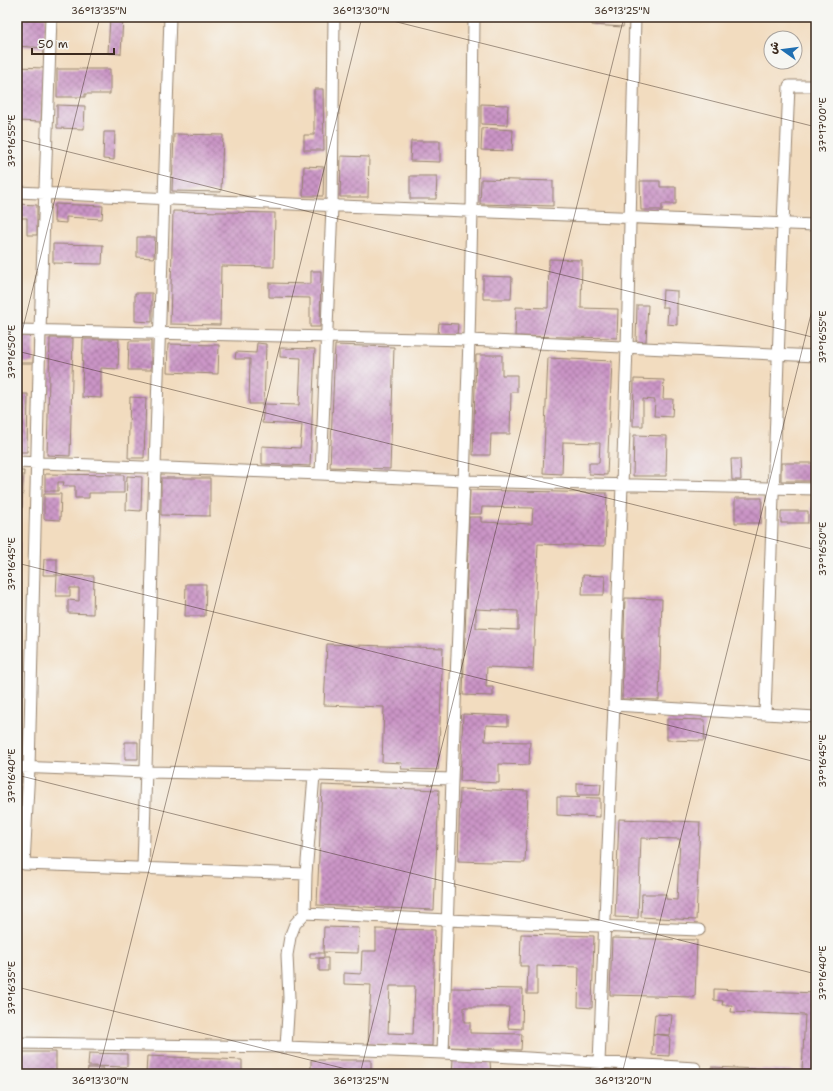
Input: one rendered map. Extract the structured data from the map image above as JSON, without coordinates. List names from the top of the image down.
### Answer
{
  "scale_bar": "50 m",
  "north": "left",
  "coordinates": [
    "36°13'35\"N",
    "36°13'30\"N",
    "36°13'25\"N",
    "37°17'00\"E",
    "37°16'55\"E",
    "37°16'50\"E",
    "37°16'45\"E",
    "37°16'40\"E",
    "37°16'35\"E",
    "36°13'20\"N"
  ]
}
